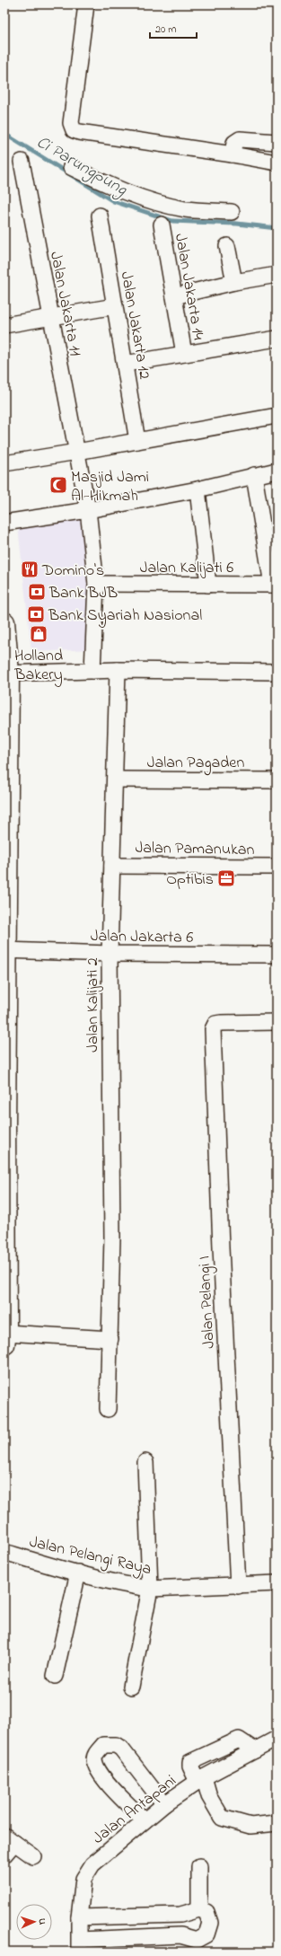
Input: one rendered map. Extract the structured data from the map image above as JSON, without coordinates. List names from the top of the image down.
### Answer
{
  "streets": {
    "street": [
      "Jalan Jakarta 14",
      "Jalan Jakarta 11",
      "Jalan Jakarta 12",
      "Jalan Kalijati 6",
      "Jalan Pagaden",
      "Jalan Pamanukan",
      "Jalan Jakarta 6",
      "Jalan Kalijati 2",
      "Jalan Pelangi I",
      "Jalan Pelangi Raya",
      "Jalan Antapani"
    ]
  },
  "crossings": [
    ["Jalan Jakarta 11", "Jalan Kalijati 6"],
    ["Jalan Pagaden", "Jalan Kalijati 2"],
    ["Jalan Pamanukan", "Jalan Kalijati 2"],
    ["Jalan Jakarta 6", "Jalan Kalijati 2"],
    ["Jalan Pelangi I", "Jalan Pelangi Raya"]
  ],
  "water": ["Ci Parungpung"],
  "places": {
    "mosque": ["Masjid Jami Al-Hikmah"],
    "restaurant": ["Domino's"],
    "bank": ["Bank BJB", "Bank Syariah Nasional"],
    "shop": ["Holland Bakery"],
    "office": ["Optibis"]
  },
  "scale_bar": "20 m",
  "north": "right"
}
